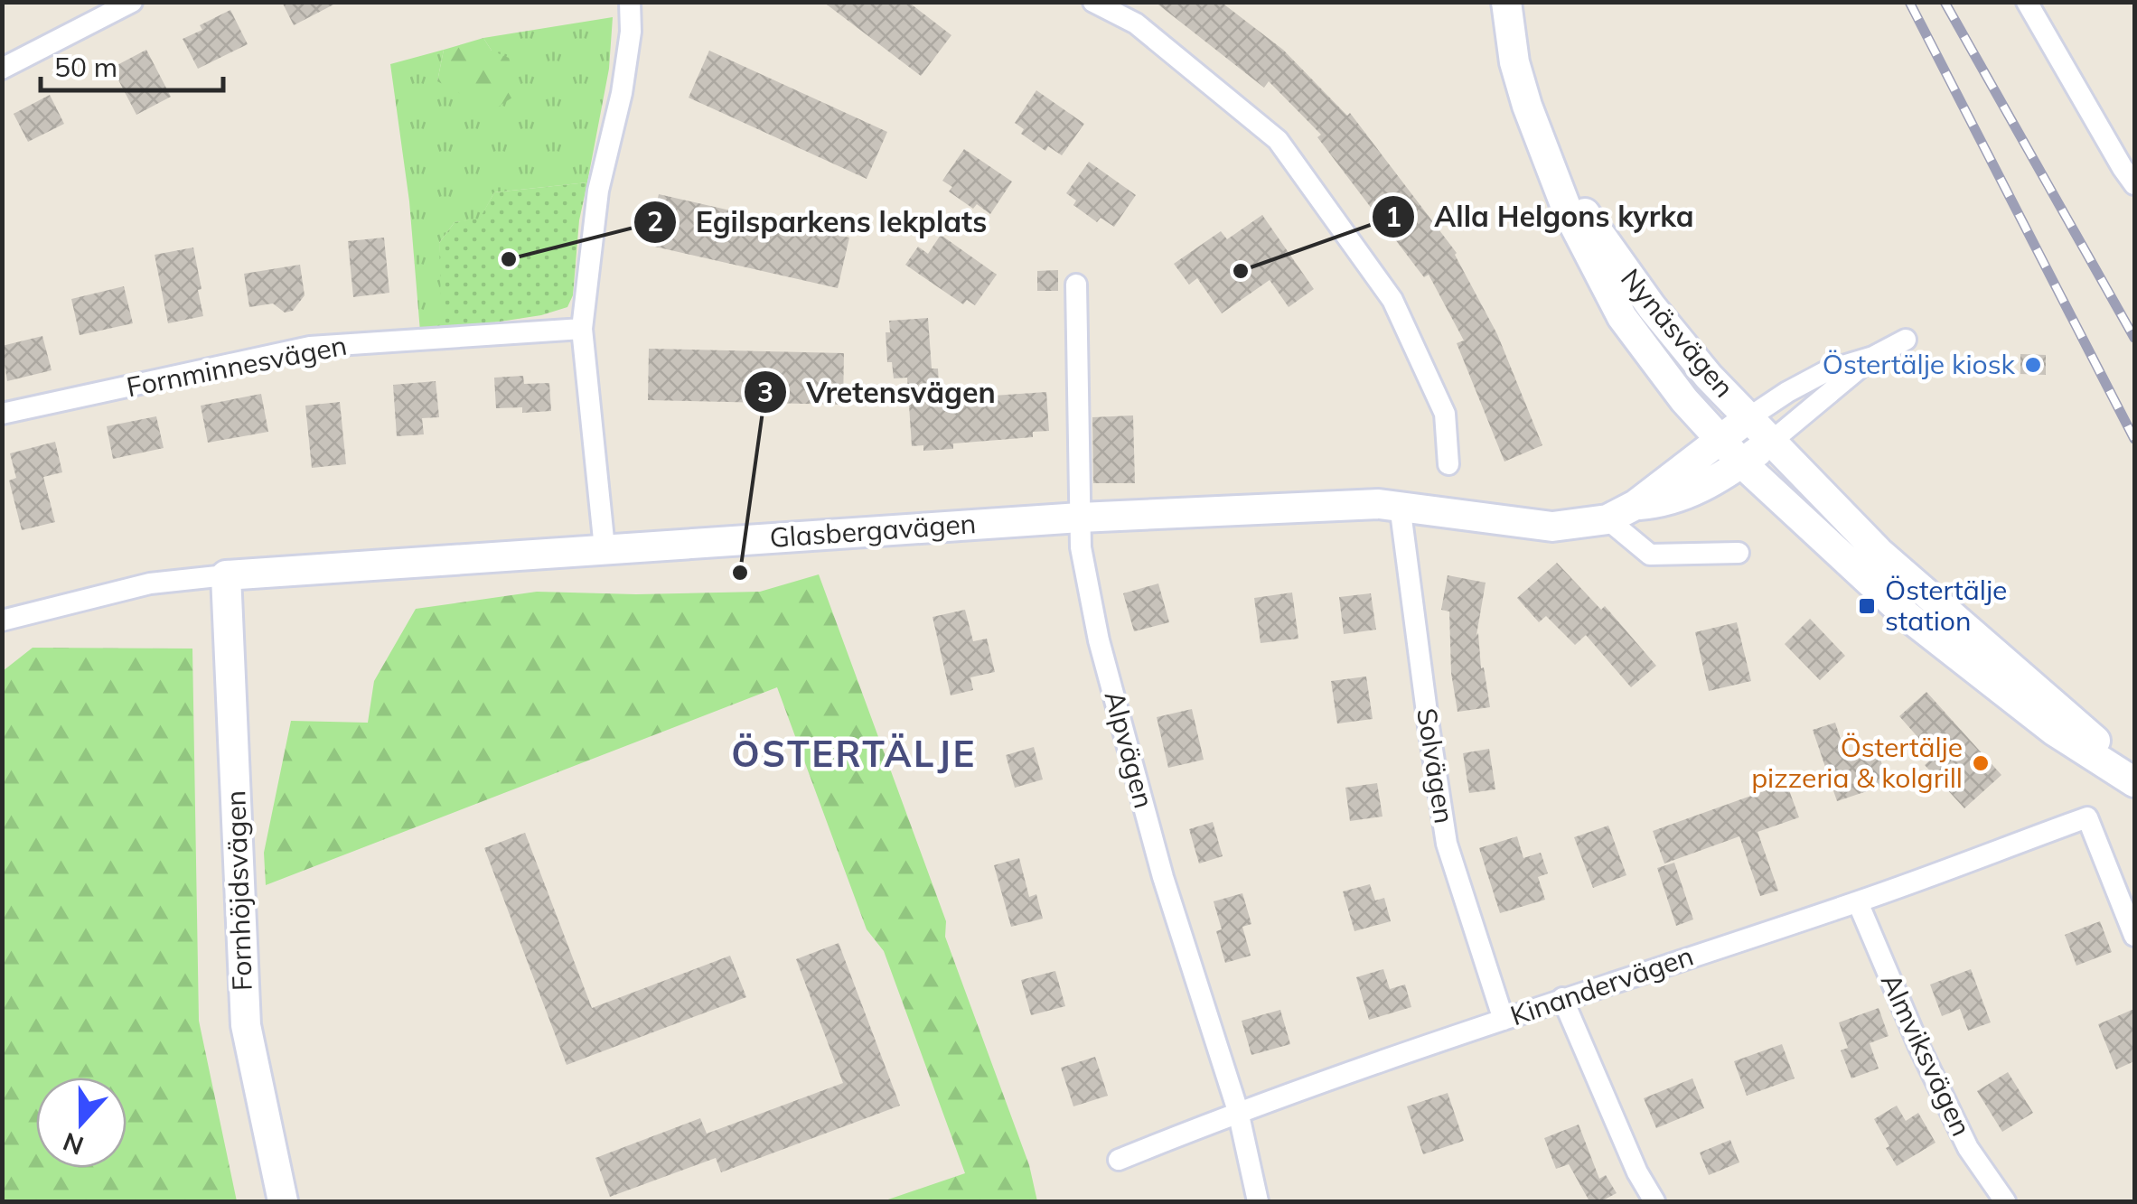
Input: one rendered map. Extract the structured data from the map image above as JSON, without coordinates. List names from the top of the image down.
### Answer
{
  "streets": {
    "street": [
      "Nynäsvägen",
      "Fornminnesvägen",
      "Glasbergavägen",
      "Alpvägen",
      "Solvägen",
      "Fornhöjdsvägen",
      "Kinandervägen",
      "Almviksvägen"
    ]
  },
  "crossings": [
    ["Nynäsvägen", "Glasbergavägen"],
    ["Glasbergavägen", "Alpvägen"],
    ["Glasbergavägen", "Solvägen"],
    ["Glasbergavägen", "Fornhöjdsvägen"],
    ["Alpvägen", "Kinandervägen"],
    ["Solvägen", "Kinandervägen"],
    ["Kinandervägen", "Almviksvägen"]
  ],
  "districts": ["ÖSTERTÄLJE"],
  "places": {
    "other": [
      "Egilsparkens lekplats",
      "Alla Helgons kyrka",
      "Östertälje kiosk",
      "Vretensvägen",
      "Östertälje pizzeria & kolgrill"
    ],
    "transit": ["Östertälje station"]
  },
  "scale_bar": "50 m",
  "north": "bottom"
}
